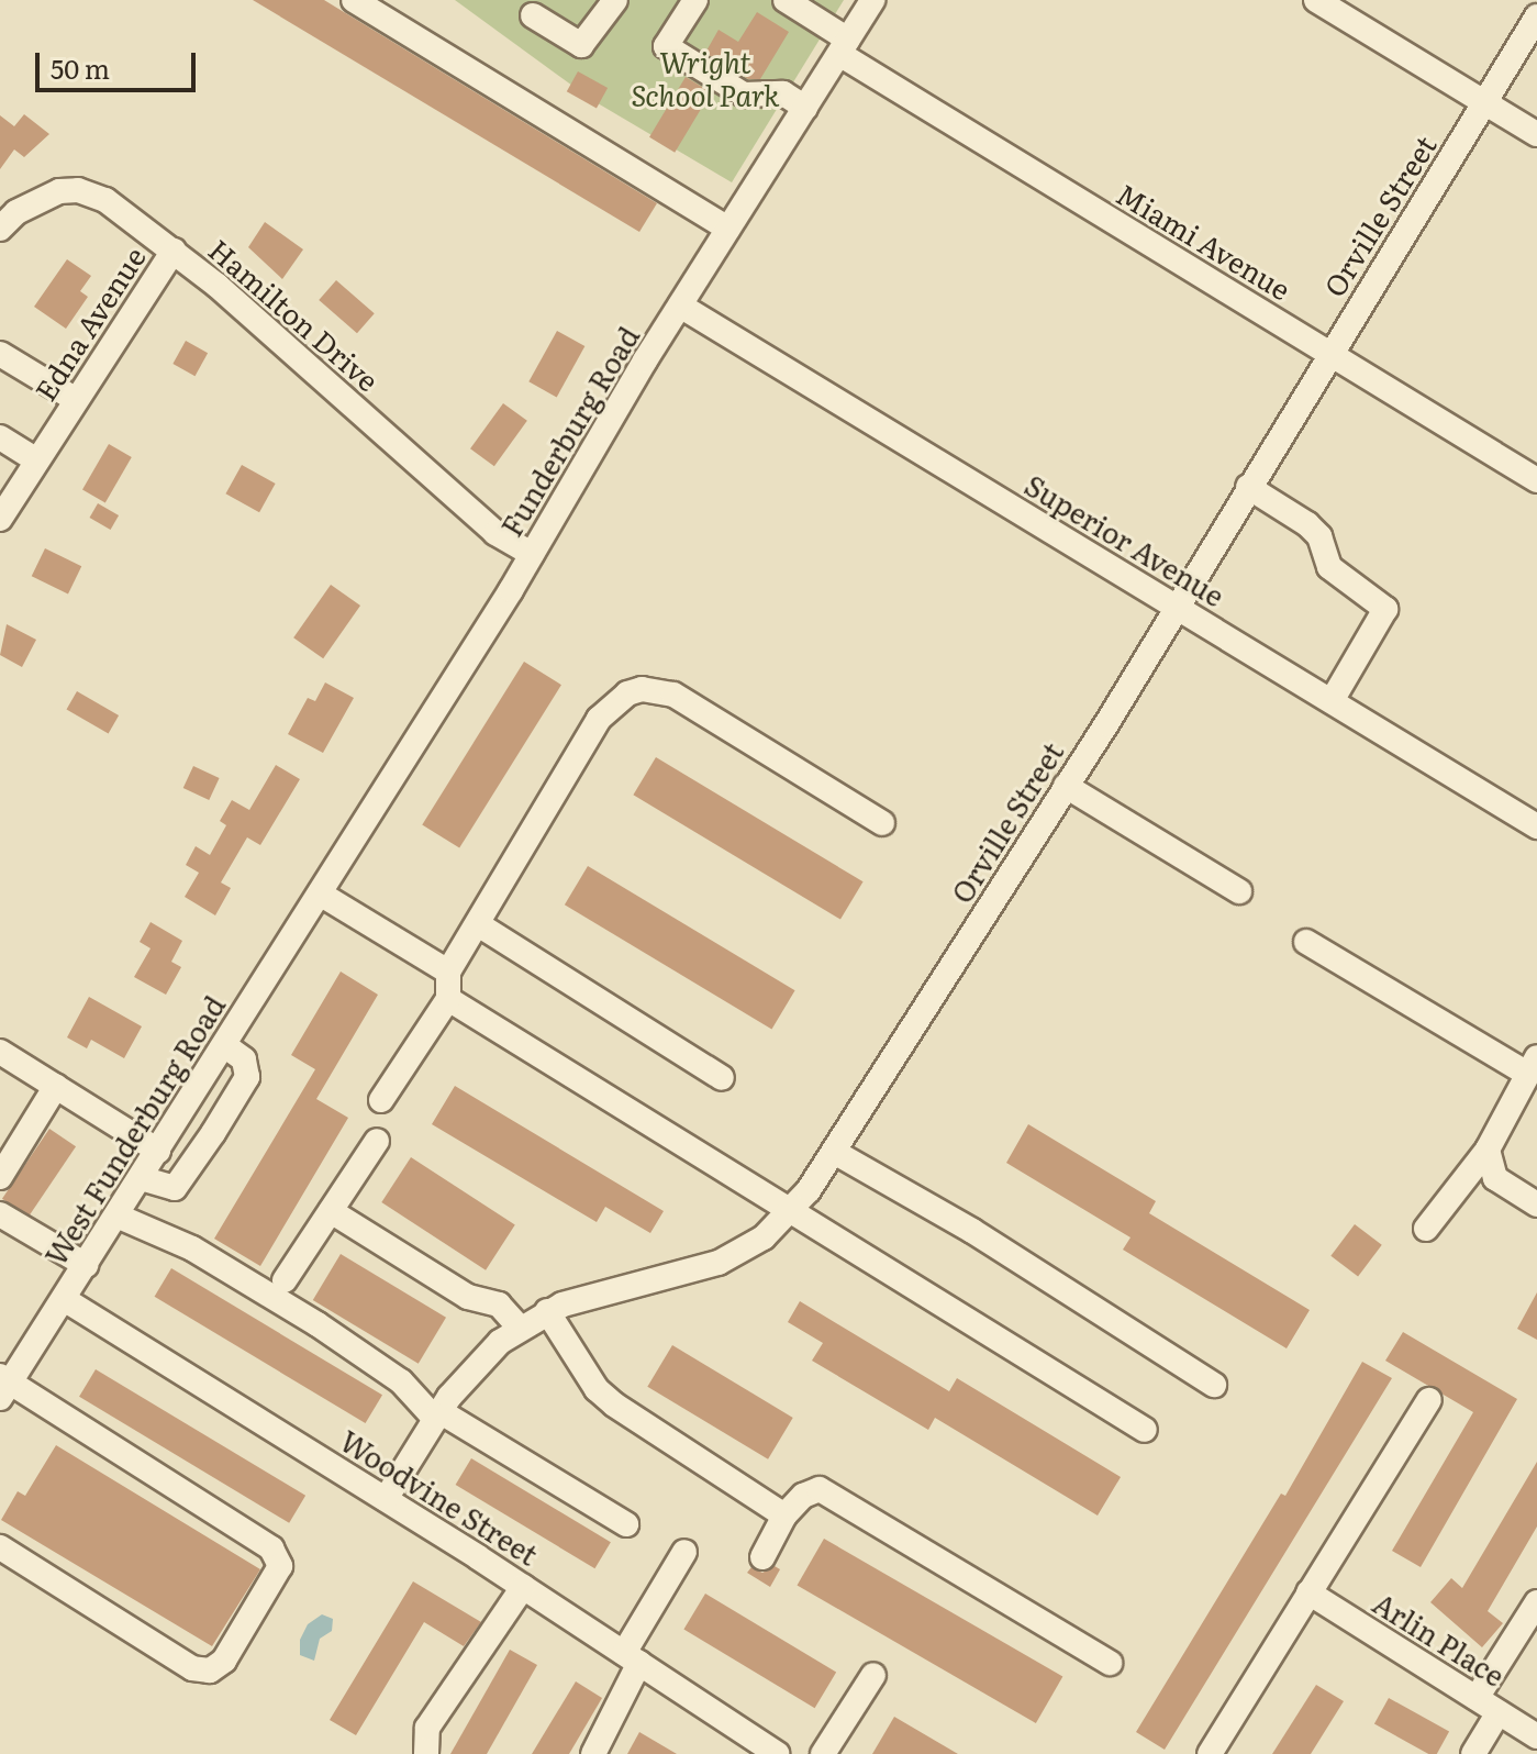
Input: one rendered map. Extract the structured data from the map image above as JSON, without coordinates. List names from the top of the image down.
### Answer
{
  "streets": {
    "street": [
      "Orville Street",
      "Miami Avenue",
      "Hamilton Drive",
      "Edna Avenue",
      "Funderburg Road",
      "Superior Avenue",
      "West Funderburg Road",
      "Woodvine Street",
      "Arlin Place"
    ]
  },
  "crossings": [
    ["Orville Street", "Miami Avenue"],
    ["Orville Street", "Superior Avenue"],
    ["Orville Street", "Woodvine Street"],
    ["Miami Avenue", "Funderburg Road"],
    ["Hamilton Drive", "Edna Avenue"],
    ["Hamilton Drive", "Funderburg Road"],
    ["Funderburg Road", "Superior Avenue"],
    ["Funderburg Road", "West Funderburg Road"],
    ["West Funderburg Road", "Woodvine Street"]
  ],
  "parks": ["Wright School Park"],
  "scale_bar": "50 m"
}
